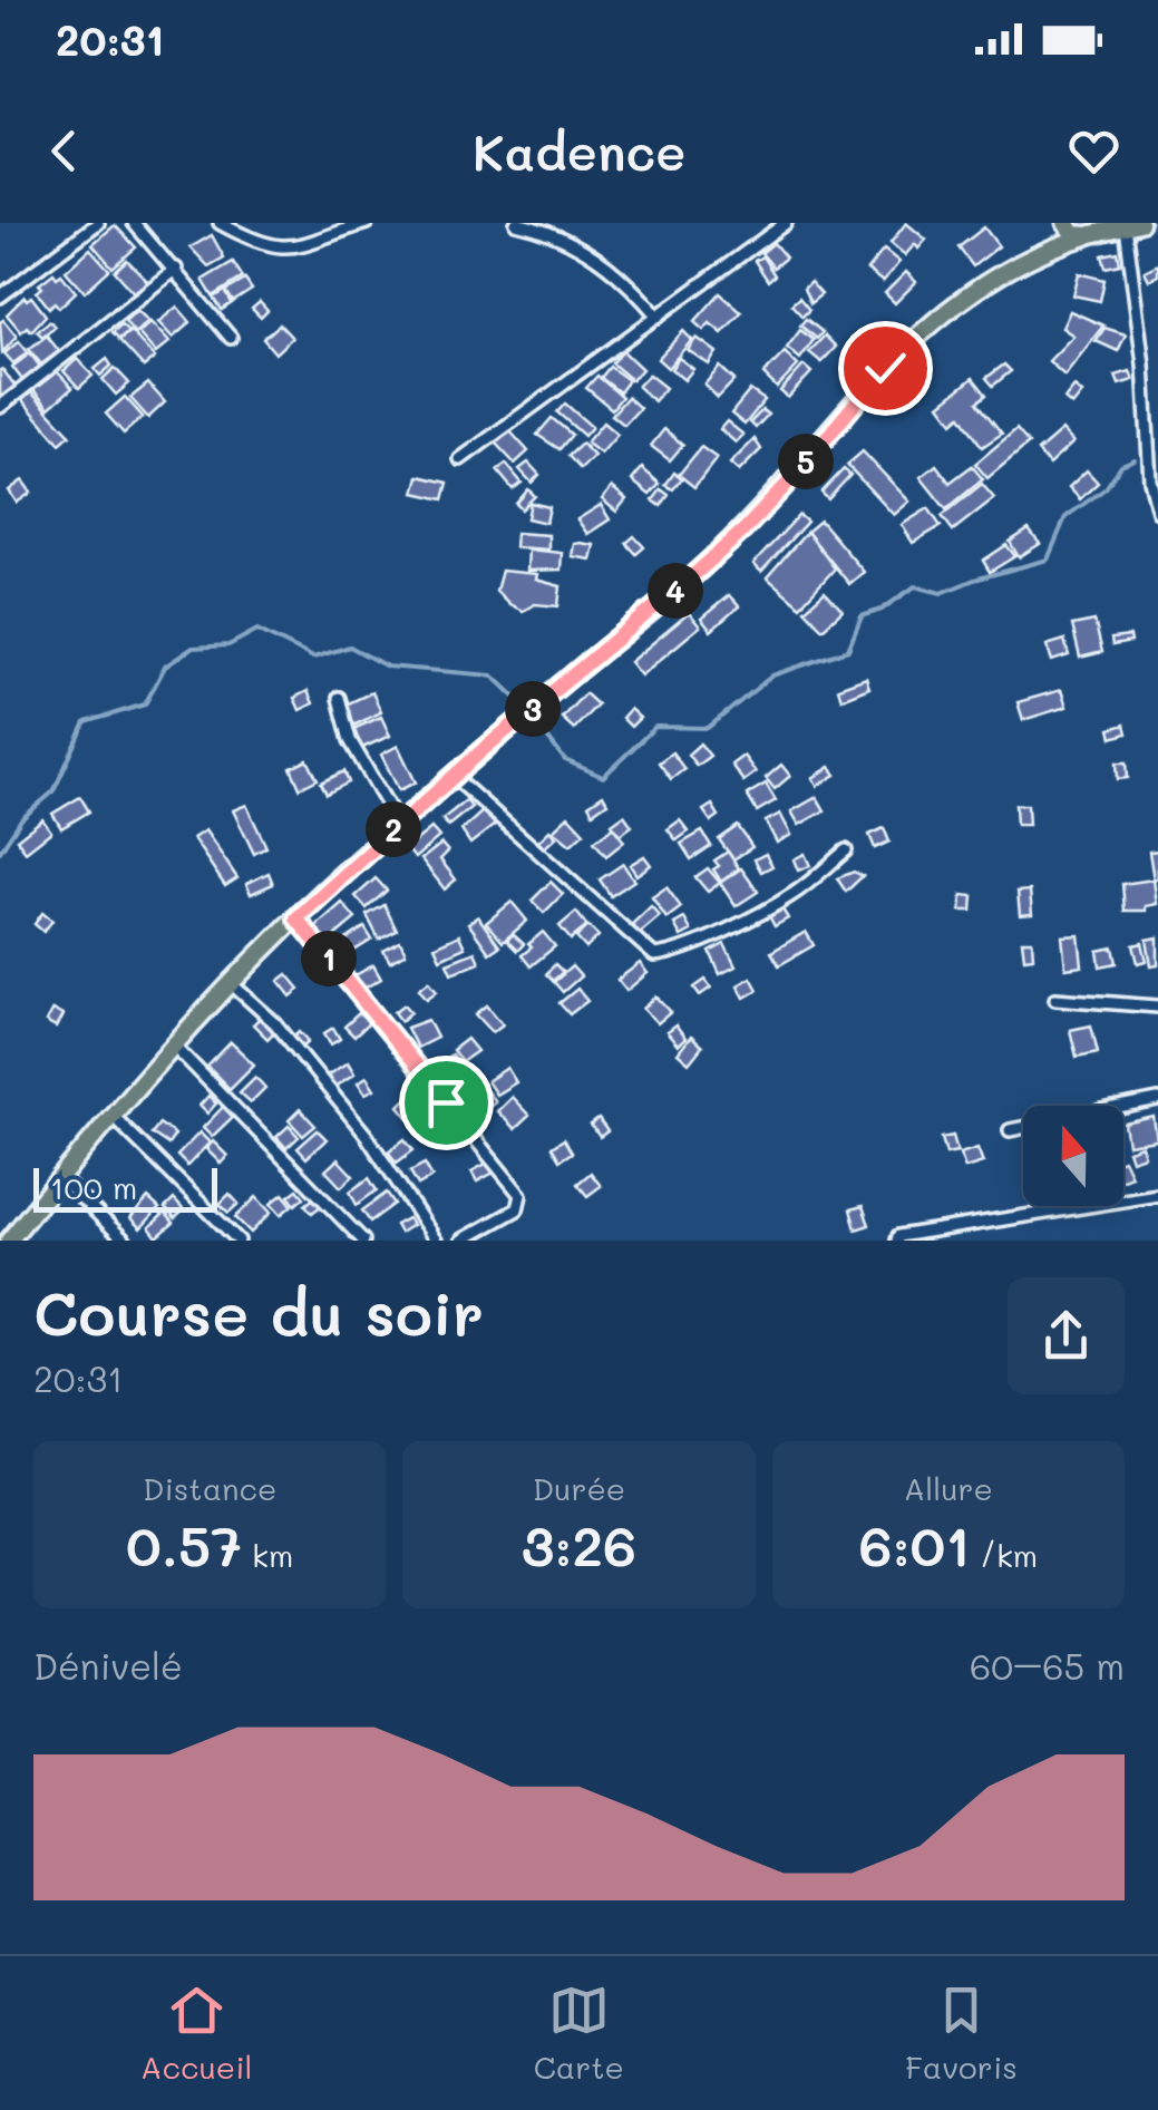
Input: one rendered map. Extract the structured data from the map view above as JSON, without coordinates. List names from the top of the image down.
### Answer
{
  "scale_bar": "100 m",
  "north": "top",
  "page": {
    "status": "20:31",
    "header": "Kadence",
    "pins": [
      "5",
      "4",
      "3",
      "2",
      "1"
    ],
    "scale": "100 m",
    "heading": ["Course du soir", "20:31"],
    "stats": [
      ["Distance", "0.57 km"],
      ["Durée", "3:26"],
      ["Allure", "6:01 /km"]
    ],
    "chart": ["Dénivelé", "60–65 m"],
    "tabs": ["Accueil", "Carte", "Favoris"]
  }
}
